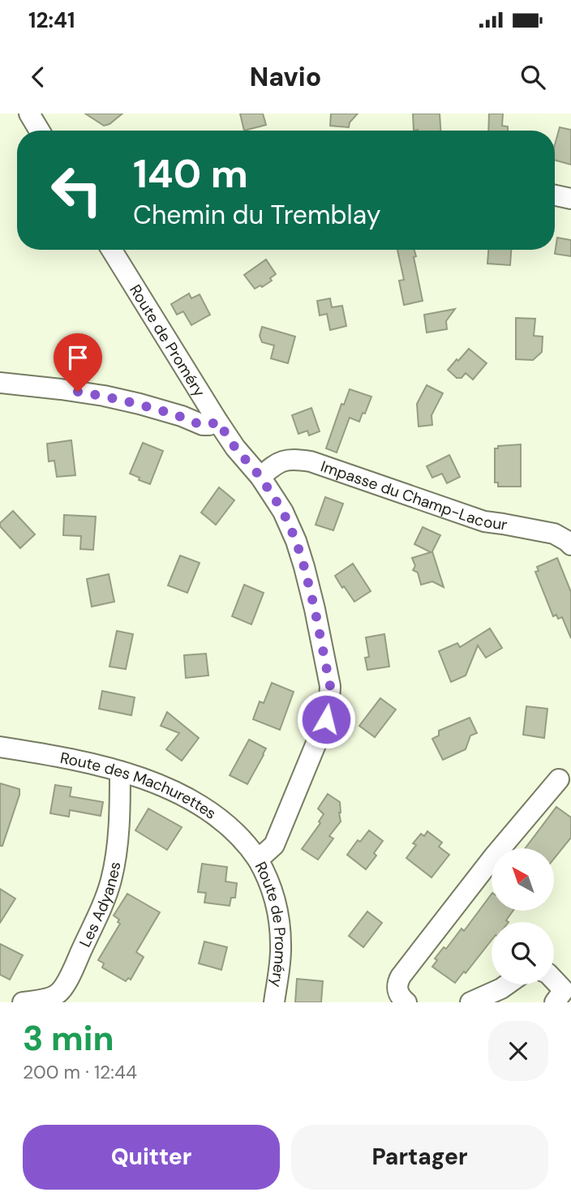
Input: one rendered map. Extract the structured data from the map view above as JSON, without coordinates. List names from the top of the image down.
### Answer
{
  "streets": {
    "street": [
      "Route de Proméry",
      "Impasse du Champ-Lacour",
      "Route des Machurettes",
      "Les Adyanes"
    ]
  },
  "crossings": [
    ["Route de Proméry", "Impasse du Champ-Lacour"],
    ["Route de Proméry", "Route des Machurettes"],
    ["Route des Machurettes", "Les Adyanes"]
  ],
  "north": "top left",
  "page": {
    "status": "12:41",
    "header": "Navio",
    "turn": ["140 m", "Chemin du Tremblay"],
    "heading": ["3 min", "200 m · 12:44"],
    "buttons": ["Quitter", "Partager"]
  }
}
